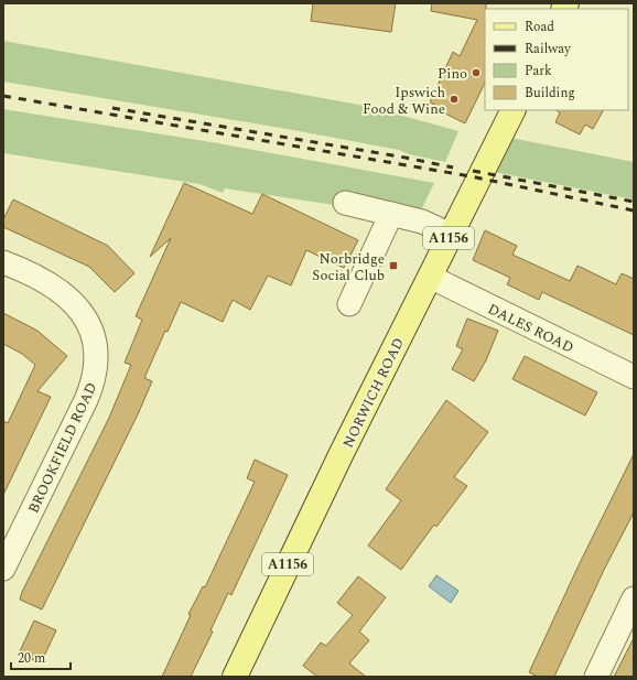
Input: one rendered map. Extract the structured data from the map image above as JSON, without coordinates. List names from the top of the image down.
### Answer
{
  "streets": {
    "main road": ["A1156", "NORWICH ROAD"],
    "street": ["DALES ROAD", "BROOKFIELD ROAD"]
  },
  "crossings": [
    ["DALES ROAD", "NORWICH ROAD"]
  ],
  "places": {
    "other": ["Pino", "Ipswich Food & Wine"],
    "transit": ["Norbridge Social Club"]
  },
  "legend": [
    "Road",
    "Railway",
    "Park",
    "Building"
  ],
  "scale_bar": "20 m"
}
